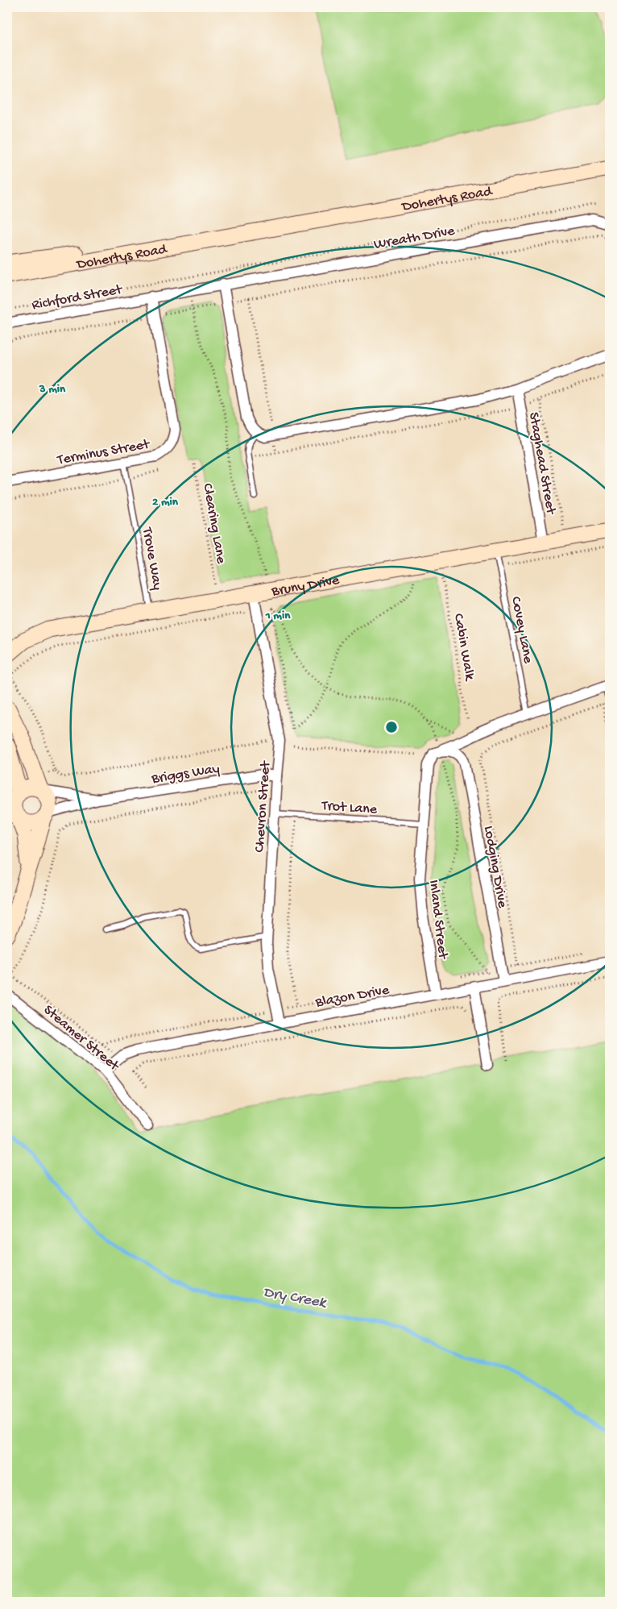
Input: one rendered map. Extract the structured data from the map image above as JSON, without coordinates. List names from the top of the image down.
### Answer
{
  "streets": {
    "street": [
      "Dohertys Road",
      "Wreath Drive",
      "Richford Street",
      "Terminus Street",
      "Staghead Street",
      "Bruny Drive",
      "Briggs Way",
      "Chevron Street",
      "Lodging Drive",
      "Inland Street",
      "Blazon Drive",
      "Steamer Street"
    ],
    "lane": ["Trove Way", "Covey Lane", "Trot Lane"],
    "path": ["Clearing Lane", "Cabin Walk"]
  },
  "crossings": [
    ["Wreath Drive", "Richford Street"],
    ["Wreath Drive", "Terminus Street"],
    ["Richford Street", "Terminus Street"],
    ["Terminus Street", "Trove Way"],
    ["Staghead Street", "Bruny Drive"],
    ["Trove Way", "Bruny Drive"],
    ["Bruny Drive", "Covey Lane"],
    ["Bruny Drive", "Chevron Street"],
    ["Briggs Way", "Chevron Street"],
    ["Trot Lane", "Chevron Street"],
    ["Trot Lane", "Inland Street"],
    ["Chevron Street", "Blazon Drive"],
    ["Lodging Drive", "Blazon Drive"],
    ["Inland Street", "Blazon Drive"],
    ["Blazon Drive", "Steamer Street"]
  ],
  "water": ["Dry Creek"],
  "rings": ["3 min", "2 min", "1 min"]
}
